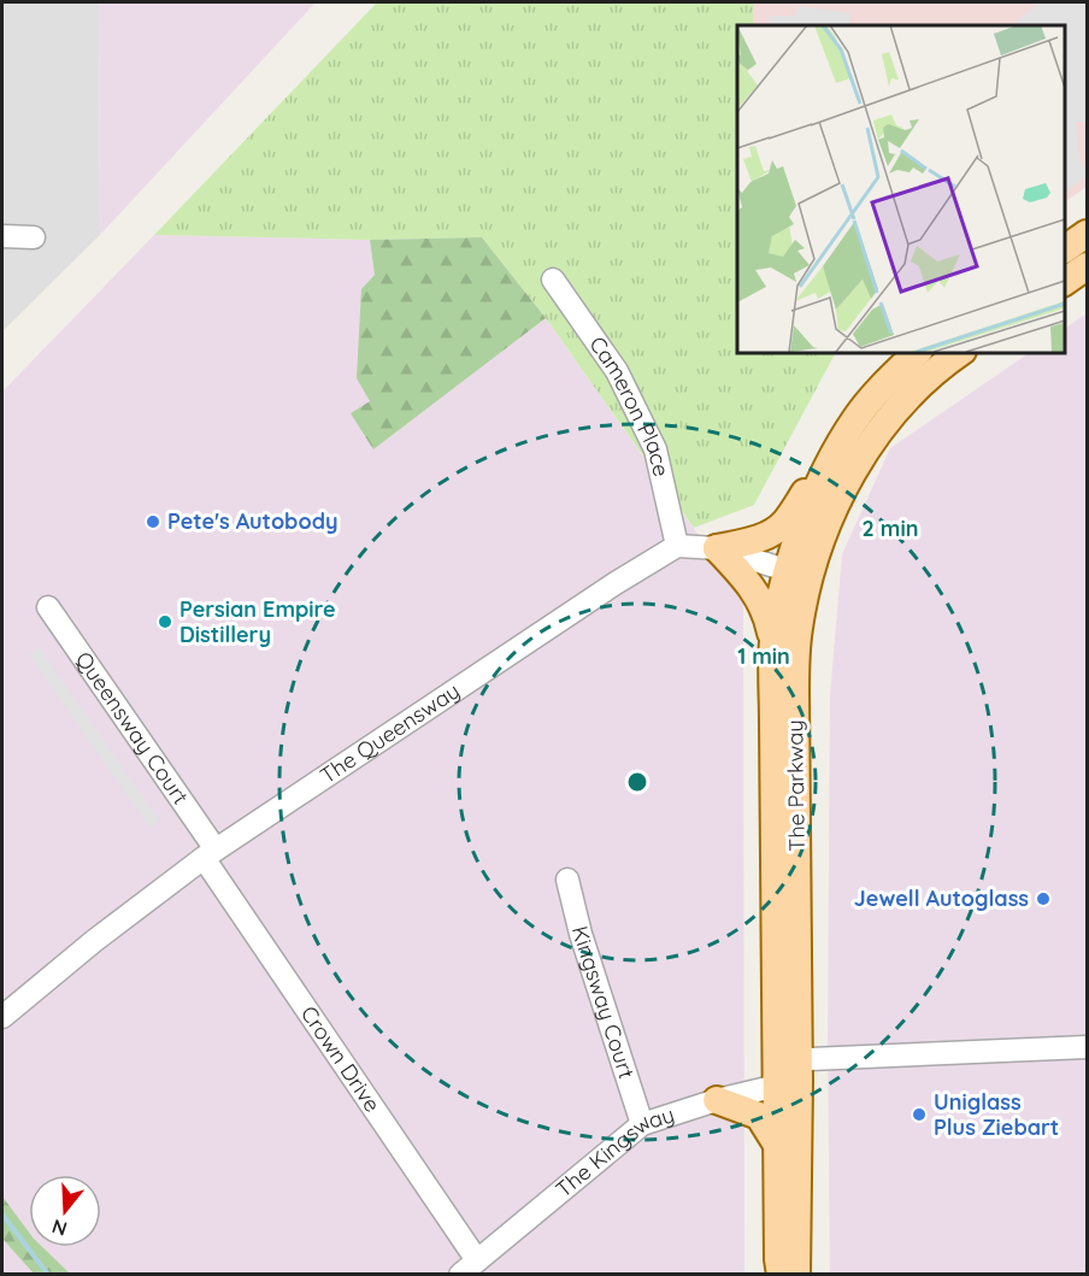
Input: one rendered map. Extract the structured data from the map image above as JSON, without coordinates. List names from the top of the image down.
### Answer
{
  "streets": {
    "main road": ["The Parkway"],
    "street": [
      "Cameron Place",
      "Queensway Court",
      "The Queensway",
      "Kingsway Court",
      "Crown Drive",
      "The Kingsway"
    ]
  },
  "crossings": [
    ["Cameron Place", "The Queensway"],
    ["Queensway Court", "The Queensway"],
    ["Queensway Court", "Crown Drive"],
    ["The Queensway", "Crown Drive"],
    ["The Parkway", "The Kingsway"],
    ["Kingsway Court", "The Kingsway"],
    ["Crown Drive", "The Kingsway"]
  ],
  "places": [
    "Pete's Autobody",
    "Persian Empire Distillery",
    "Jewell Autoglass",
    "Uniglass Plus Ziebart"
  ],
  "north": "bottom",
  "rings": ["2 min", "1 min"]
}
